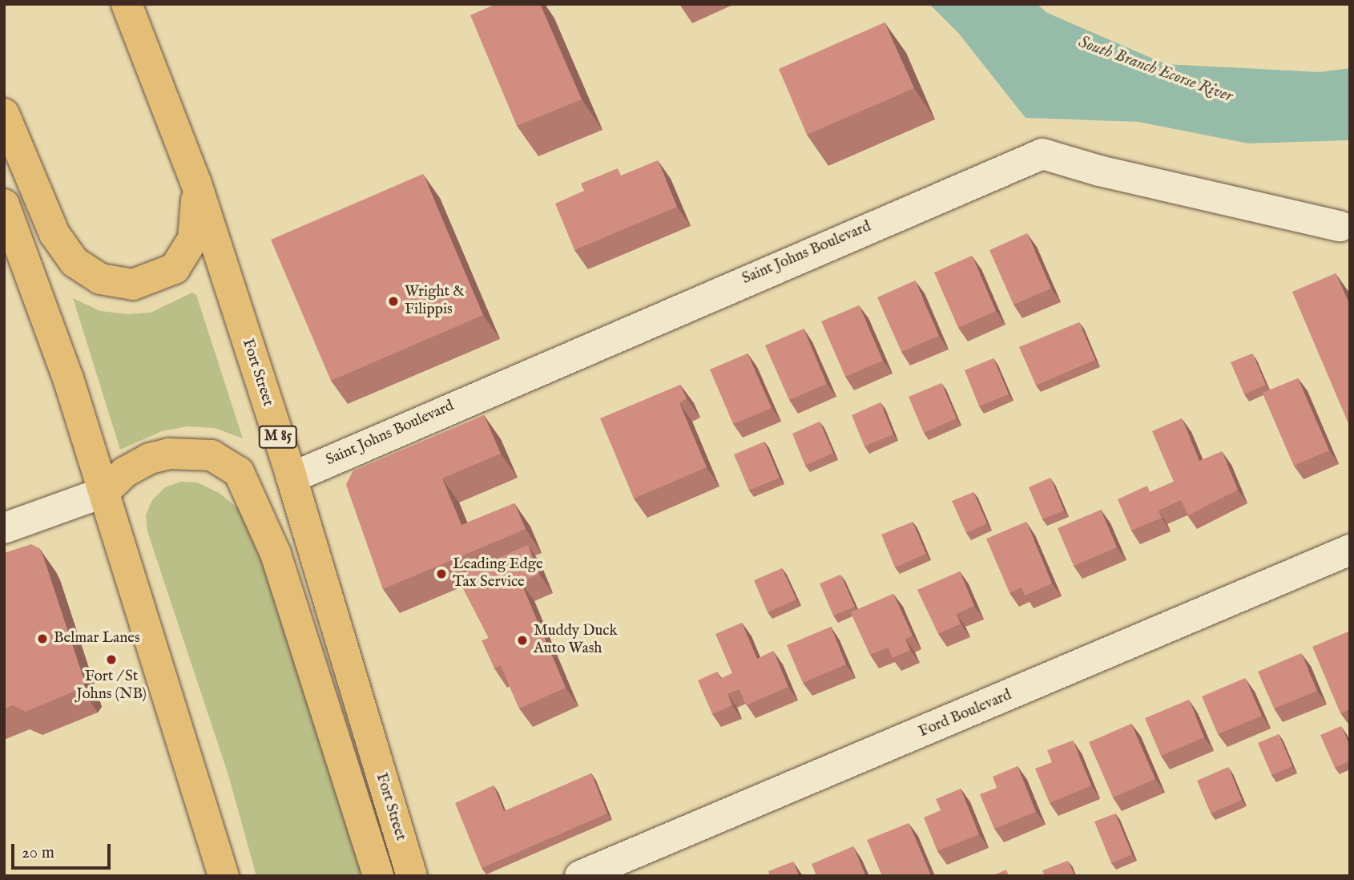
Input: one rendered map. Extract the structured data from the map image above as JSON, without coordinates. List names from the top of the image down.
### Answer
{
  "streets": {
    "main road": ["Fort Street", "M 85"],
    "street": ["Saint Johns Boulevard", "Ford Boulevard"]
  },
  "crossings": [
    ["Saint Johns Boulevard", "Fort Street"]
  ],
  "water": ["South Branch Ecorse River"],
  "places": [
    "Wright & Filippis",
    "Leading Edge Tax Service",
    "Belmar Lanes",
    "Muddy Duck Auto Wash",
    "Fort / St Johns (NB)"
  ],
  "scale_bar": "20 m"
}
